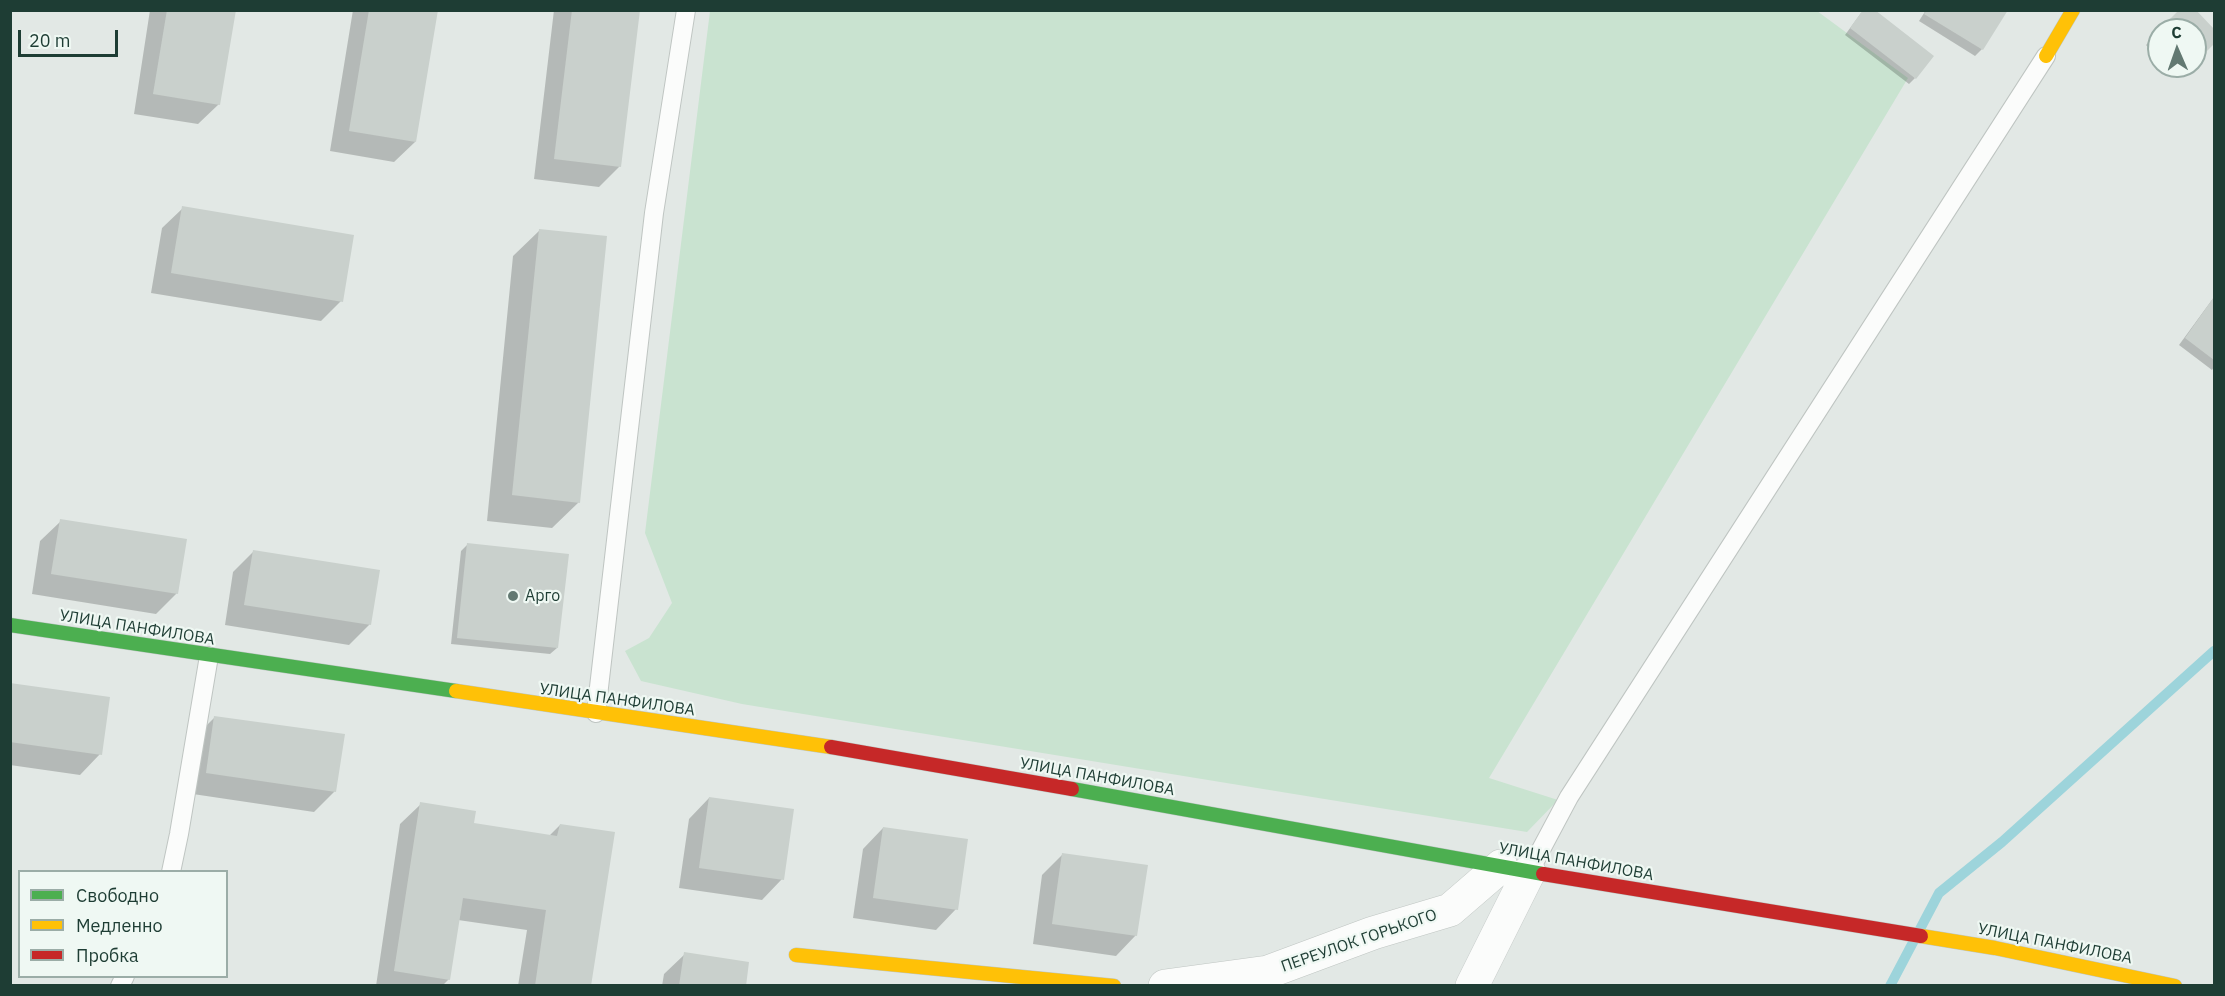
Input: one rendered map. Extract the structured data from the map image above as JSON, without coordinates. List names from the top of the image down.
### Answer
{
  "streets": {
    "street": ["УЛИЦА ПАНФИЛОВА", "ПЕРЕУЛОК ГОРЬКОГО"]
  },
  "crossings": [
    ["УЛИЦА ПАНФИЛОВА", "ПЕРЕУЛОК ГОРЬКОГО"]
  ],
  "places": ["Арго"],
  "legend": ["Свободно", "Медленно", "Пробка"],
  "scale_bar": "20 m",
  "north": "top"
}
